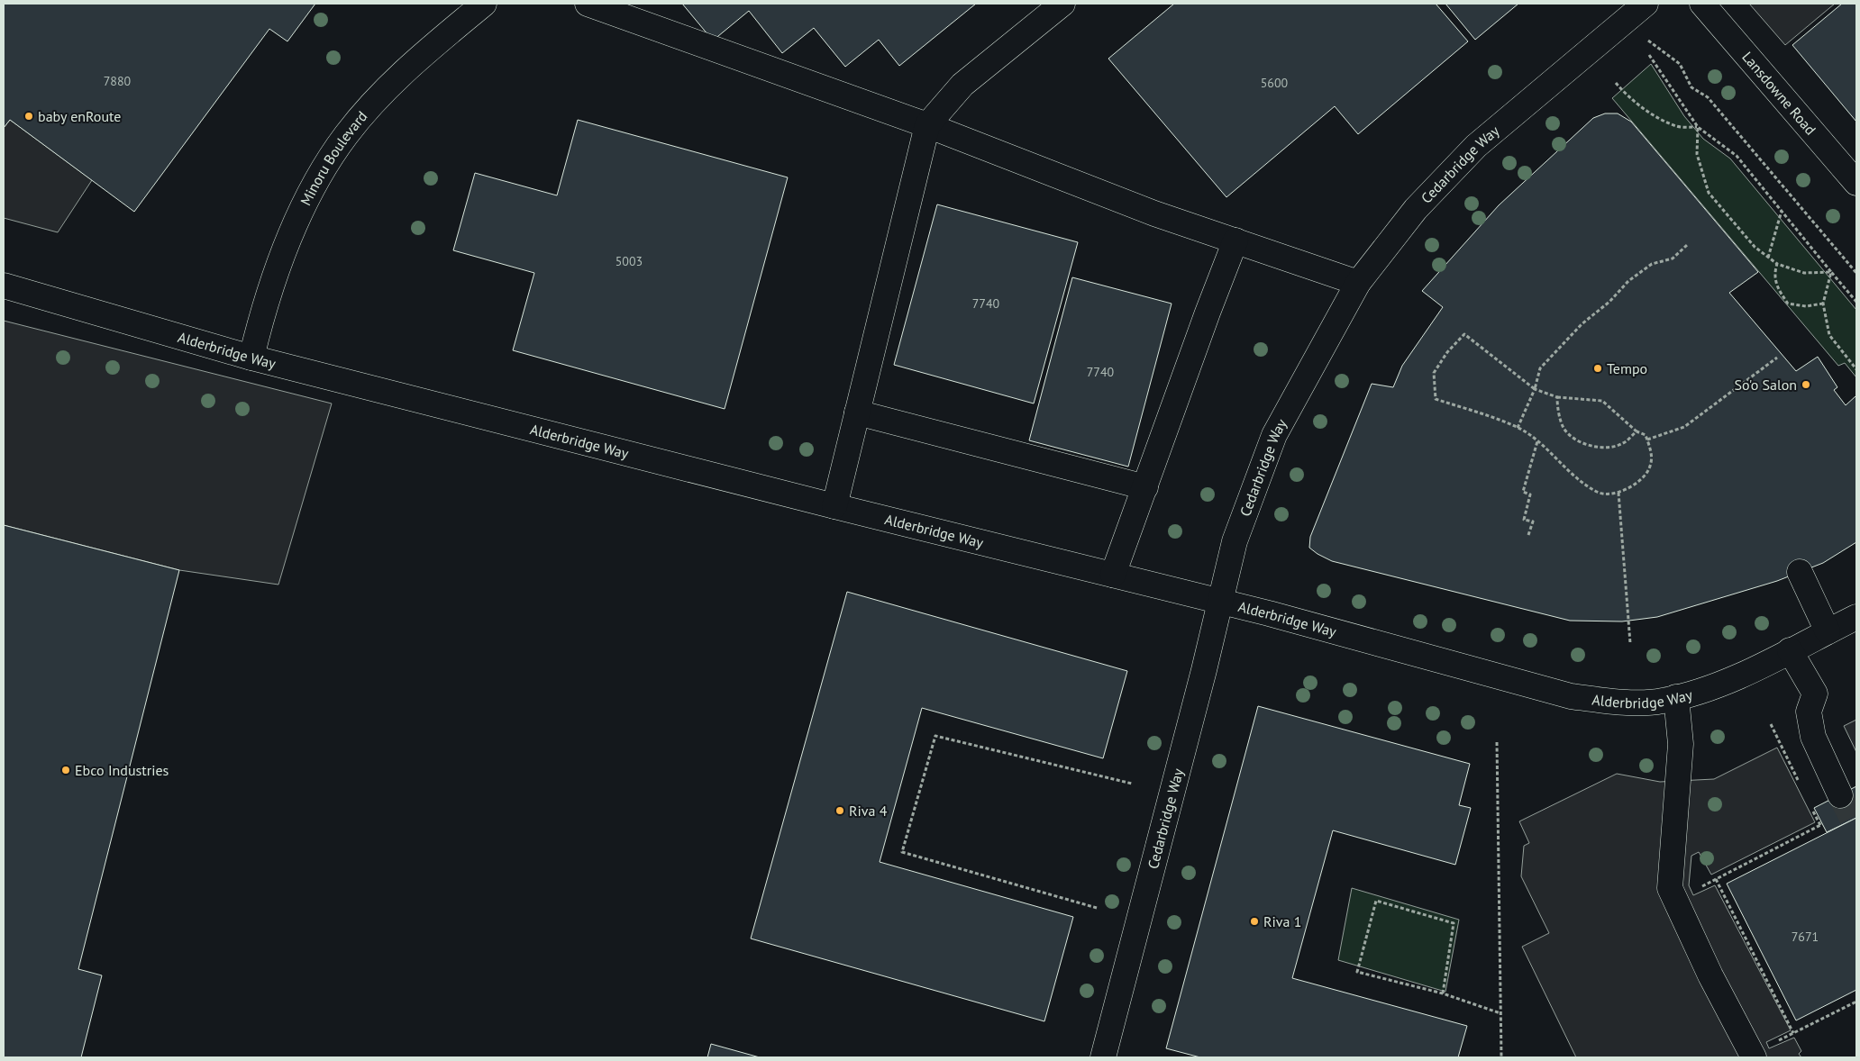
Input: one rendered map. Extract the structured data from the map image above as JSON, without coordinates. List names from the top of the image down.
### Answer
{
  "streets": {
    "street": [
      "Lansdowne Road",
      "Minoru Boulevard",
      "Cedarbridge Way",
      "Alderbridge Way"
    ]
  },
  "crossings": [
    ["Minoru Boulevard", "Alderbridge Way"],
    ["Cedarbridge Way", "Alderbridge Way"]
  ],
  "places": [
    "baby enRoute",
    "Tempo",
    "So'o Salon",
    "Ebco Industries",
    "Riva 4",
    "Riva 1"
  ],
  "house_numbers": [
    "7880",
    "5600",
    "5003",
    "7740",
    "7740",
    "7671"
  ]
}
